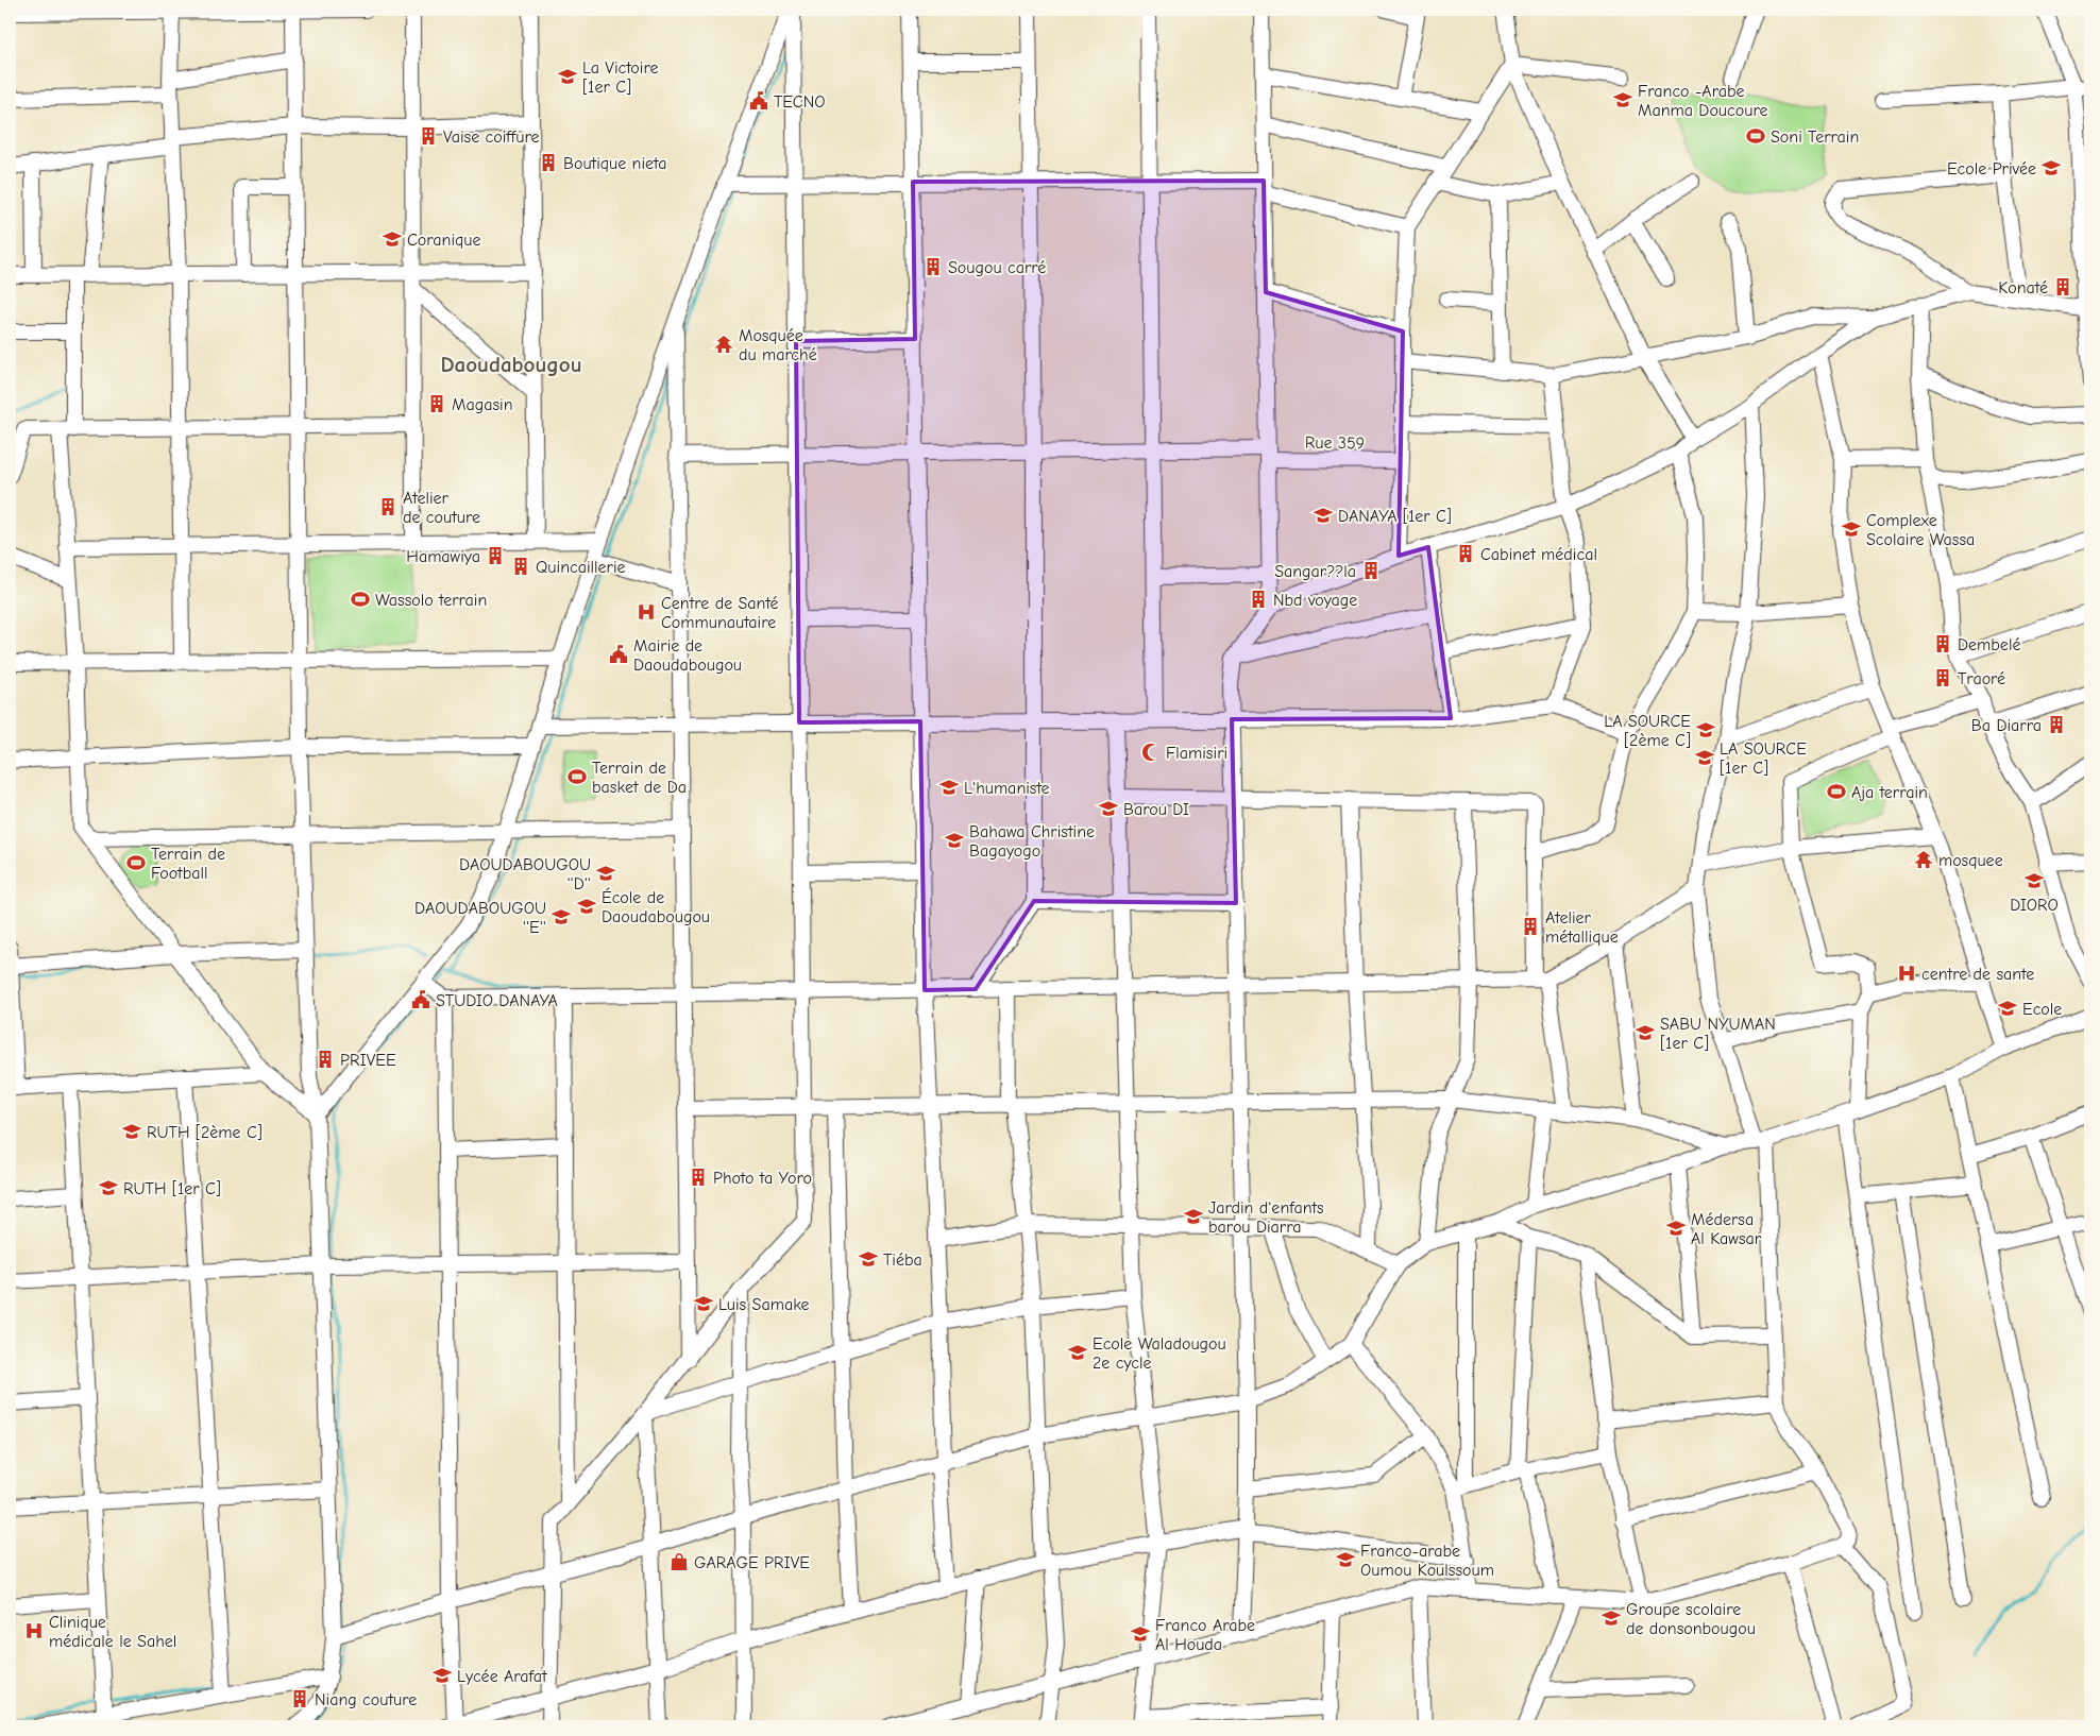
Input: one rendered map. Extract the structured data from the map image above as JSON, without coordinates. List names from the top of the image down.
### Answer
{
  "streets": {
    "street": ["Rue 359"]
  },
  "districts": ["Daoudabougou"],
  "places": {
    "school or university": [
      "La Victoire [1er C]",
      "Franco -Arabe Manma Doucoure",
      "Ecole Privée",
      "Coranique",
      "DANAYA [1er C]",
      "Complexe Scolaire Wassa",
      "LA SOURCE [2ème C]",
      "LA SOURCE [1er C]",
      "L'humaniste",
      "Barou DI",
      "Bahawa Christine Bagayogo",
      "DAOUDABOUGOU ''D''",
      "DIORO",
      "École de Daoudabougou",
      "DAOUDABOUGOU ''E''",
      "Ecole",
      "SABU NYUMAN [1er C]",
      "RUTH [2ème C]",
      "RUTH [1er C]",
      "Jardin d'enfants barou Diarra",
      "Médersa Al Kawsar",
      "Tiéba",
      "Luis Samake",
      "Ecole Waladougou 2e cycle",
      "Franco-arabe Oumou Koulssoum",
      "Groupe scolaire de donsonbougou",
      "Franco Arabe Al Houda",
      "Lycée Arafat"
    ],
    "public building": ["TECNO", "Mairie de Daoudabougou", "STUDIO DANAYA"],
    "building": [
      "Vaise coiffure",
      "Boutique nieta",
      "Sougou carré",
      "Konaté",
      "Magasin",
      "Atelier de couture",
      "Cabinet médical",
      "Hamawiya",
      "Quincaillerie",
      "Sangar??la",
      "Nbd voyage",
      "Dembelé",
      "Traoré",
      "Ba Diarra",
      "Atelier métallique",
      "PRIVEE",
      "Photo ta Yoro",
      "Niang couture"
    ],
    "sports": [
      "Soni Terrain",
      "Wassolo terrain",
      "Terrain de basket de Da",
      "Aja terrain",
      "Terrain de Football"
    ],
    "temple": ["Mosquée du marché", "mosquee"],
    "hospital": ["Centre de Santé Communautaire", "centre de sante", "Clinique médicale le Sahel"],
    "mosque": ["Flamisiri"],
    "shop": ["GARAGE PRIVE"]
  }
}
